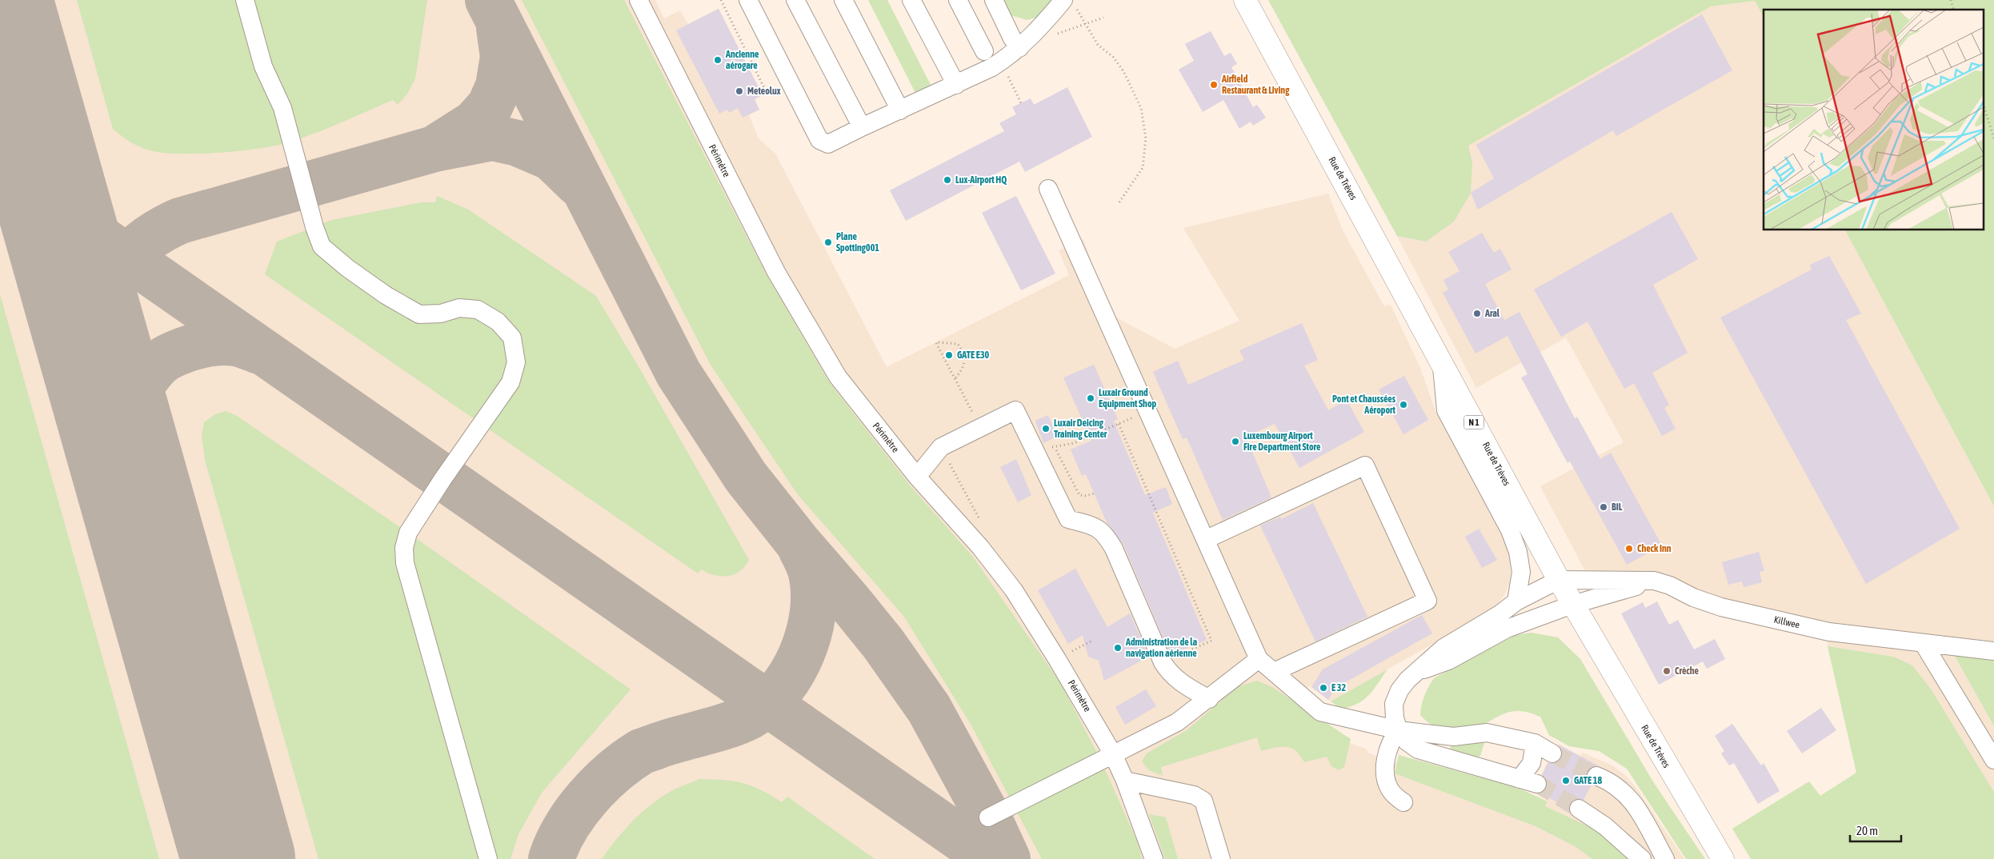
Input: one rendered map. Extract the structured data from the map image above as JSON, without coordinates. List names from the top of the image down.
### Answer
{
  "streets": {
    "main road": ["Rue de Trèves", "N 1"],
    "street": ["Périmètre", "Killwee"]
  },
  "crossings": [
    ["Rue de Trèves", "Killwee"]
  ],
  "places": [
    "Ancienne aérogare",
    "Airfield Restaurant & Living",
    "Meteolux",
    "Lux-Airport HQ",
    "Plane Spotting001",
    "Aral",
    "GATE E30",
    "Luxair Ground Equipment Shop",
    "Pont et Chaussées Aéroport",
    "Luxair Deicing Training Center",
    "Luxembourg Airport Fire Department Store",
    "BIL",
    "Check Inn",
    "Administration de la navigation aérienne",
    "Crèche",
    "E 32",
    "GATE 18"
  ],
  "scale_bar": "20 m"
}
